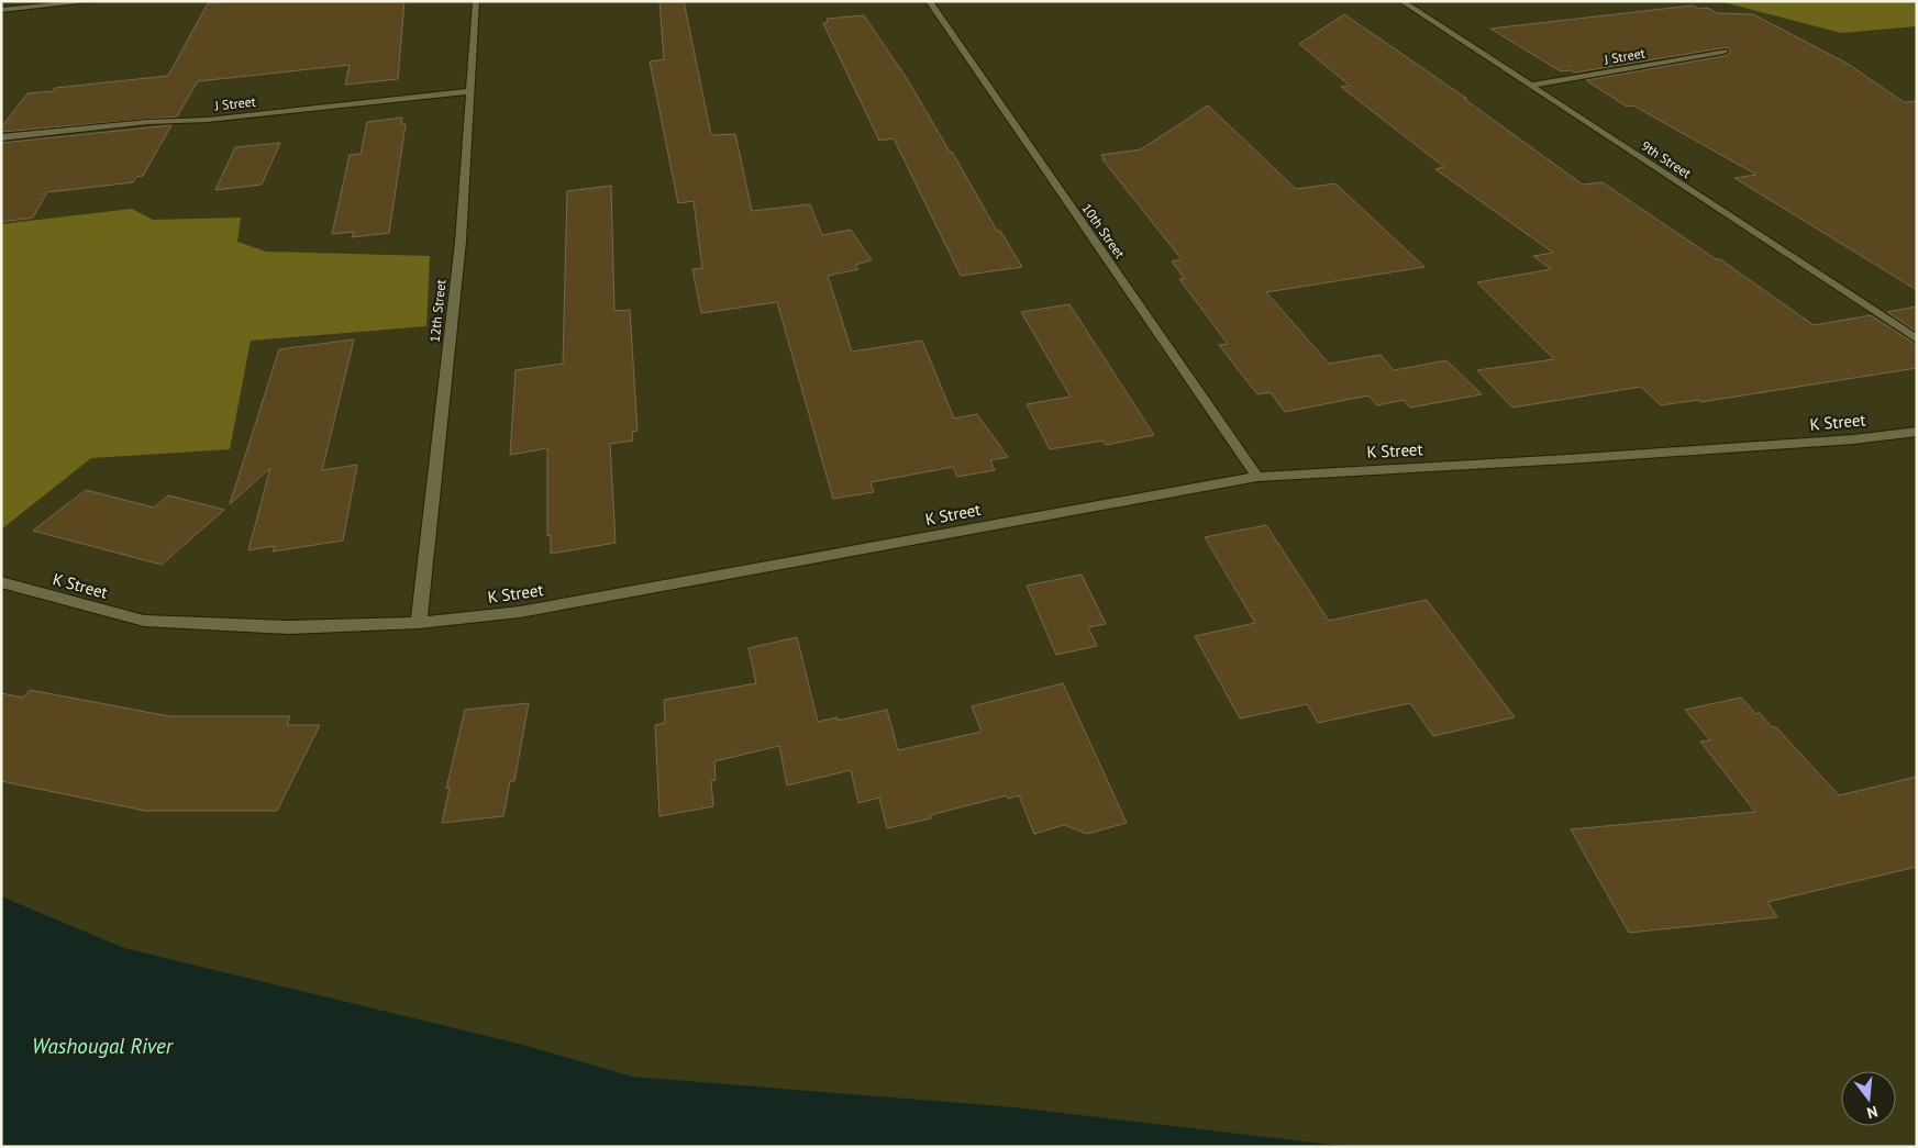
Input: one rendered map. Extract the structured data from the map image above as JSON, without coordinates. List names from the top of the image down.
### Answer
{
  "streets": {
    "street": [
      "J Street",
      "9th Street",
      "10th Street",
      "12th Street",
      "K Street"
    ]
  },
  "crossings": [
    ["J Street", "9th Street"],
    ["J Street", "12th Street"],
    ["10th Street", "K Street"],
    ["12th Street", "K Street"]
  ],
  "water": ["Washougal River"],
  "north": "bottom"
}
